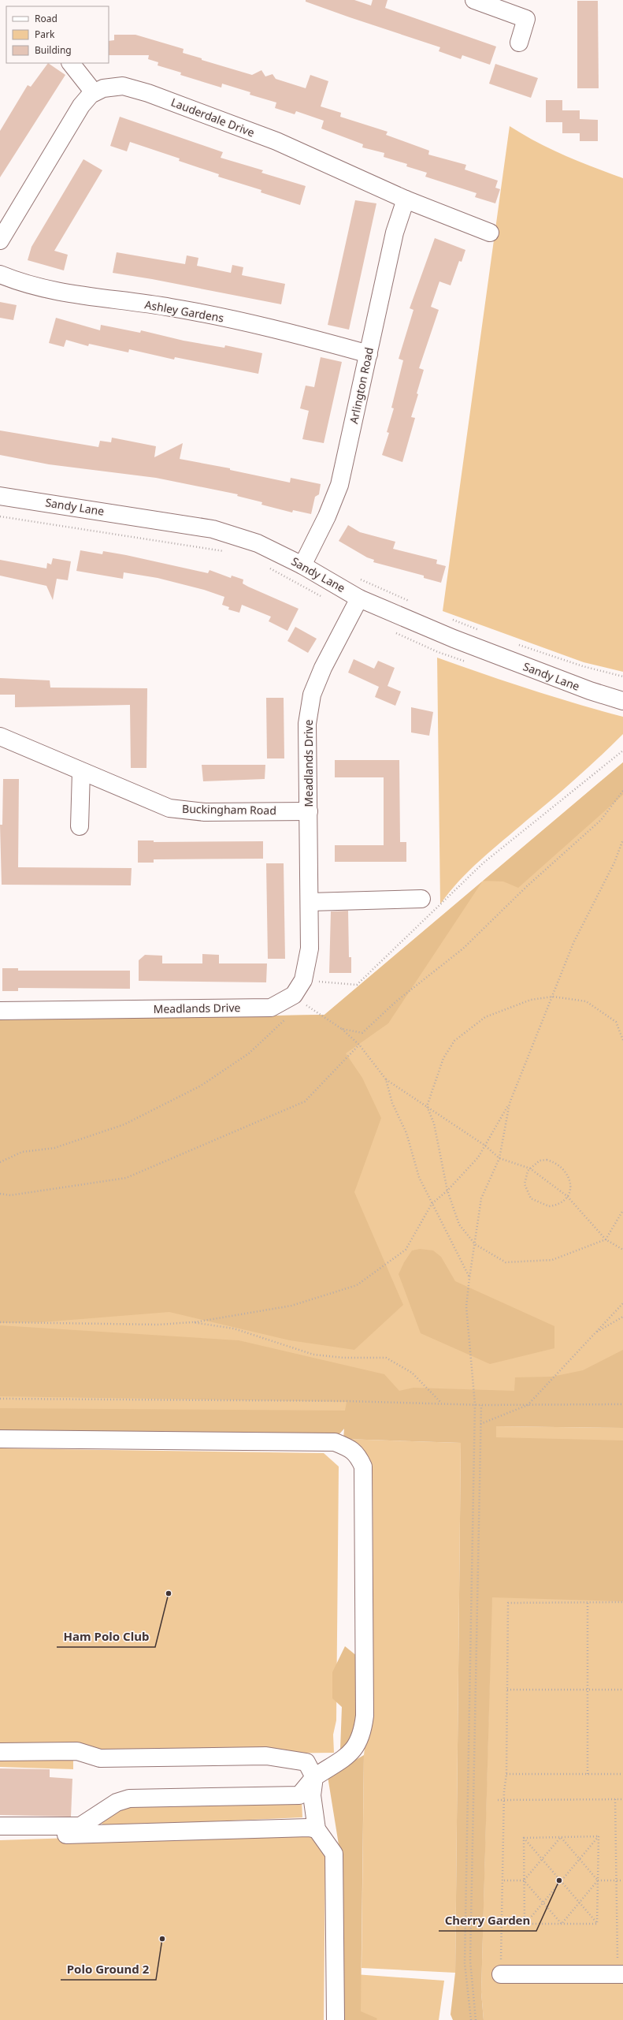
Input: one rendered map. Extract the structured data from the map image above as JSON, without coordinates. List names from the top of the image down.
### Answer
{
  "streets": {
    "street": [
      "Lauderdale Drive",
      "Ashley Gardens",
      "Arlington Road",
      "Sandy Lane",
      "Meadlands Drive",
      "Buckingham Road"
    ]
  },
  "crossings": [
    ["Lauderdale Drive", "Arlington Road"],
    ["Ashley Gardens", "Arlington Road"],
    ["Arlington Road", "Sandy Lane"],
    ["Sandy Lane", "Meadlands Drive"],
    ["Meadlands Drive", "Buckingham Road"]
  ],
  "places": ["Ham Polo Club", "Cherry Garden", "Polo Ground 2"],
  "legend": ["Road", "Park", "Building"]
}
